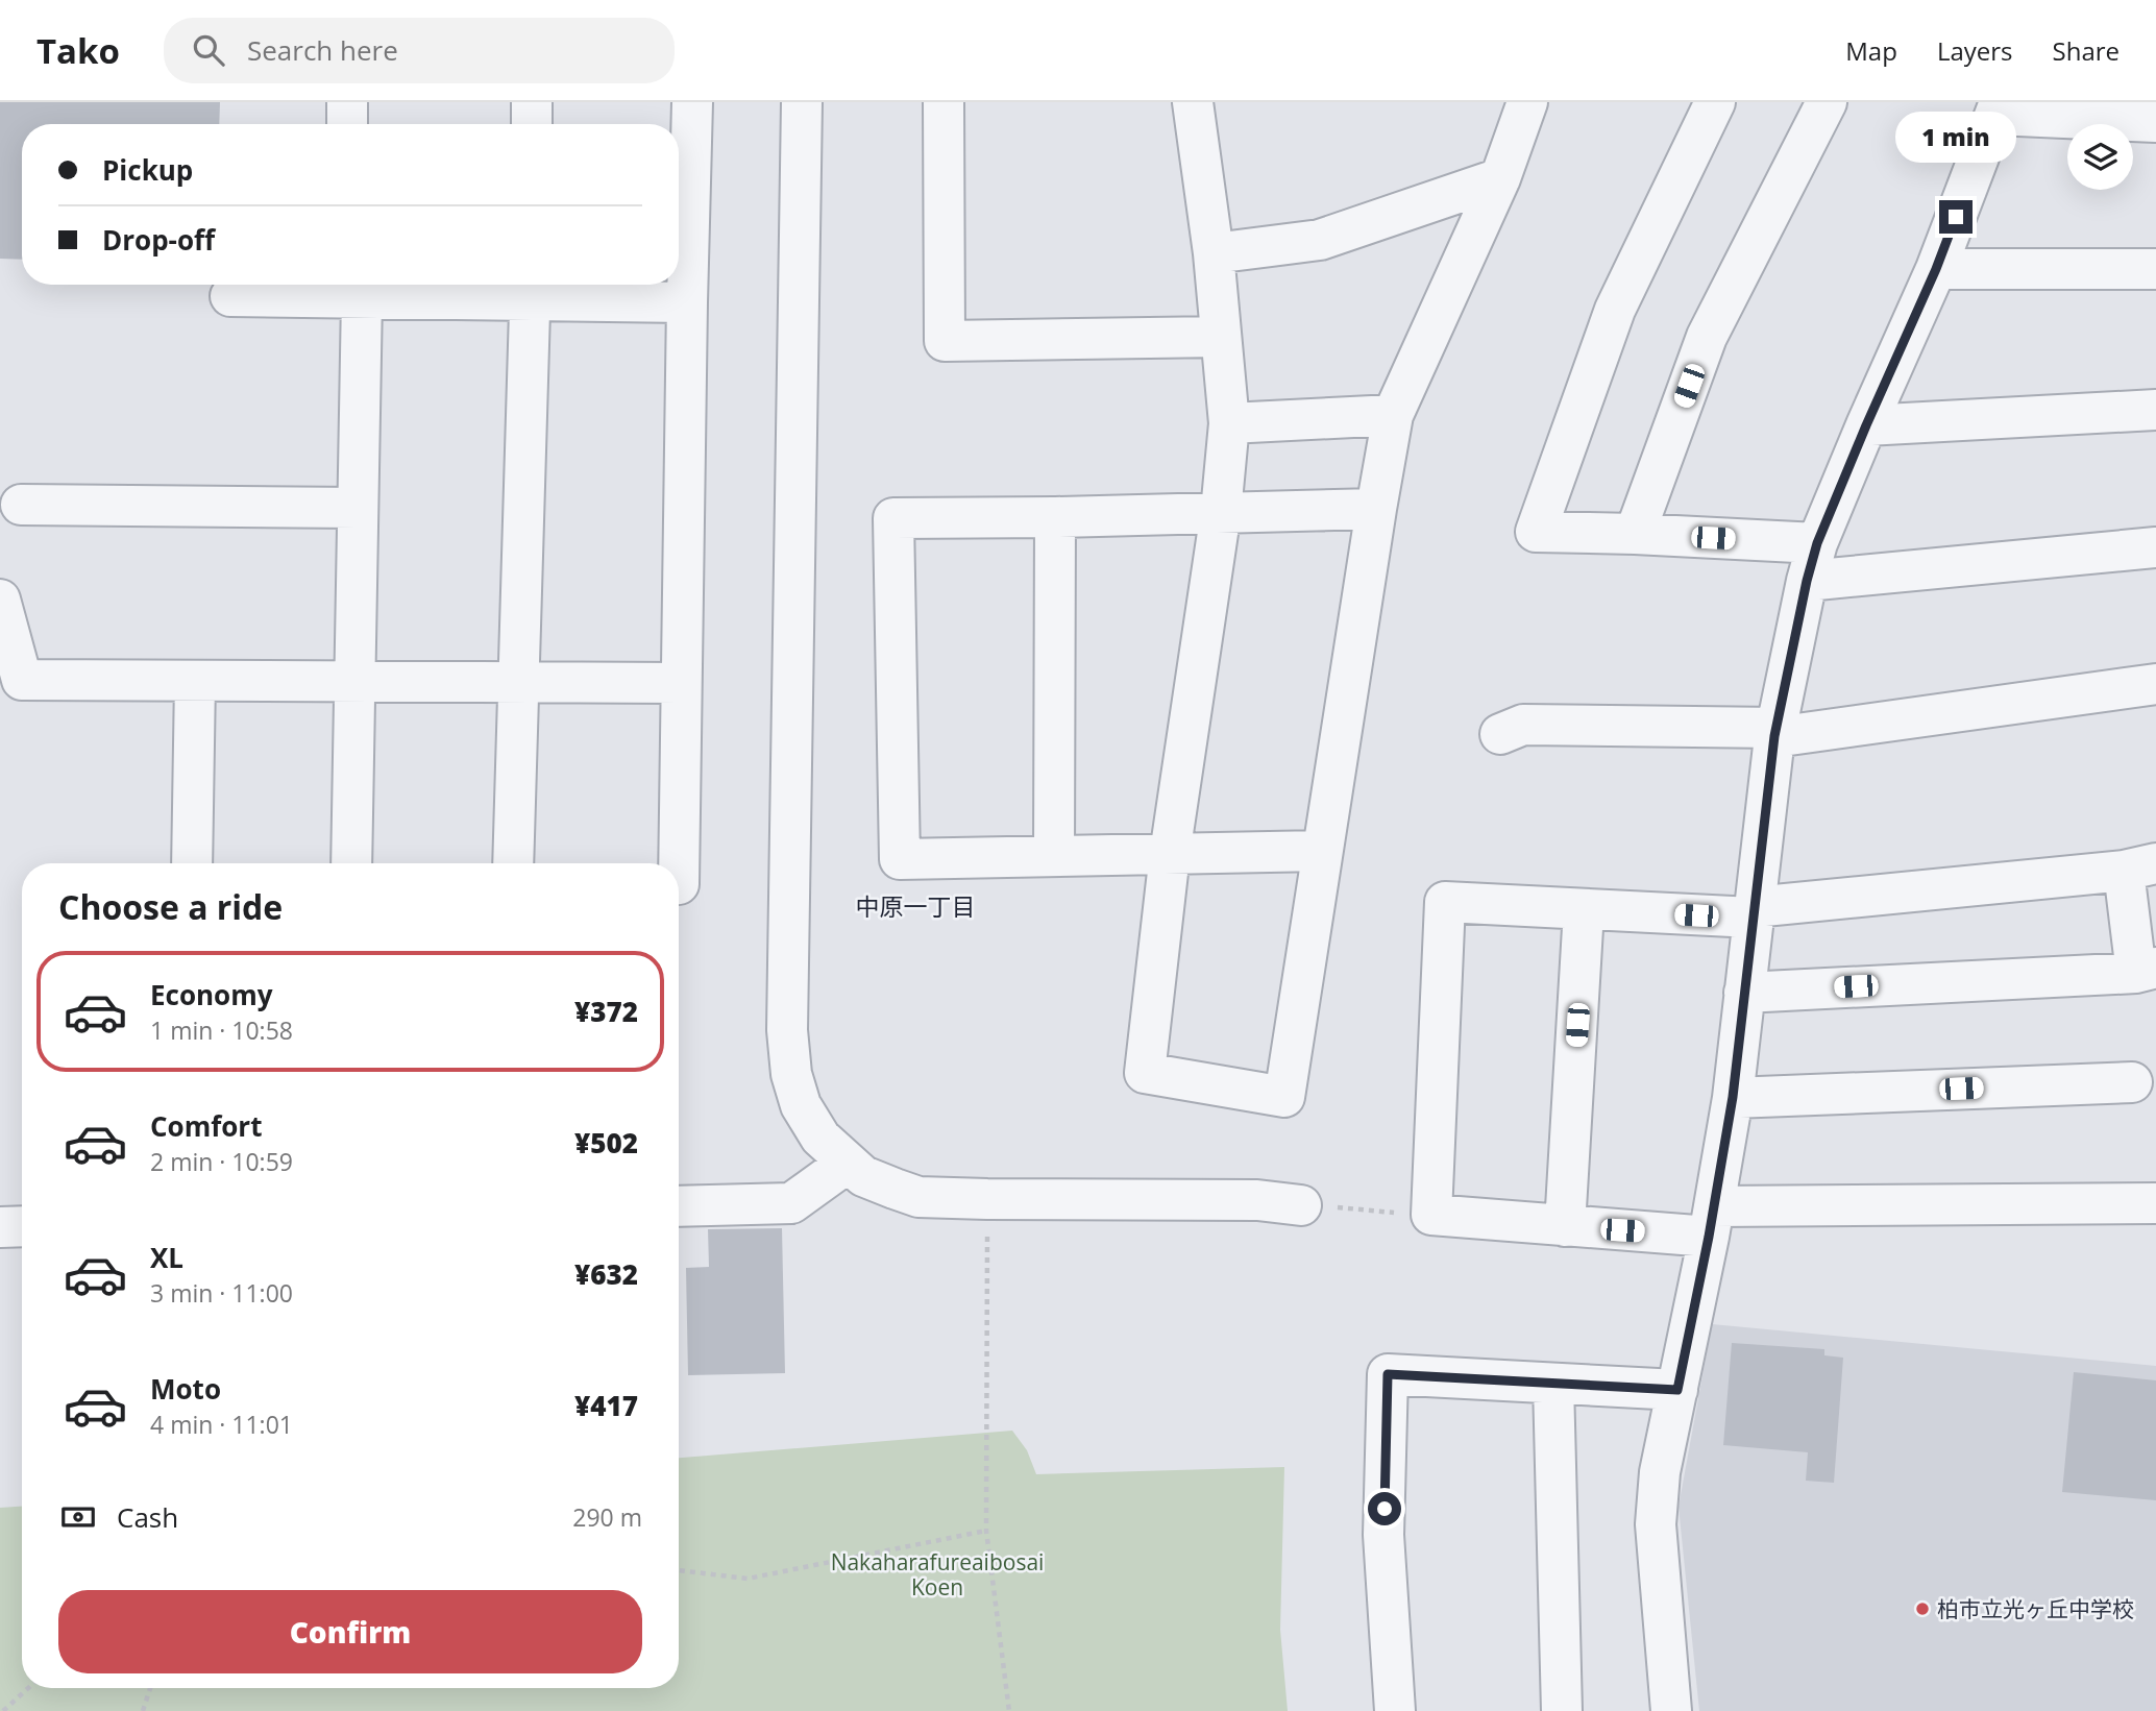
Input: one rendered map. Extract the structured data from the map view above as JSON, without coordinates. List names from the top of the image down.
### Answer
{
  "districts": ["中原一丁目"],
  "parks": ["Nakaharafureaibosai Koen"],
  "places": ["柏市立光ヶ丘中学校"],
  "page": {
    "header": "Tako",
    "search": "Search here",
    "nav": ["Map", "Layers", "Share"],
    "bubble": "1 min",
    "banner": ["Pickup", "Drop-off"],
    "heading": "Choose a ride",
    "list": [
      {
        "name": "Economy",
        "note": "1 min · 10:58",
        "value": "¥372"
      },
      {
        "name": "Comfort",
        "note": "2 min · 10:59",
        "value": "¥502"
      },
      {
        "name": "XL",
        "note": "3 min · 11:00",
        "value": "¥632"
      },
      {
        "name": "Moto",
        "note": "4 min · 11:01",
        "value": "¥417"
      }
    ],
    "pay": ["Cash", "290 m"],
    "buttons": "Confirm"
  }
}
